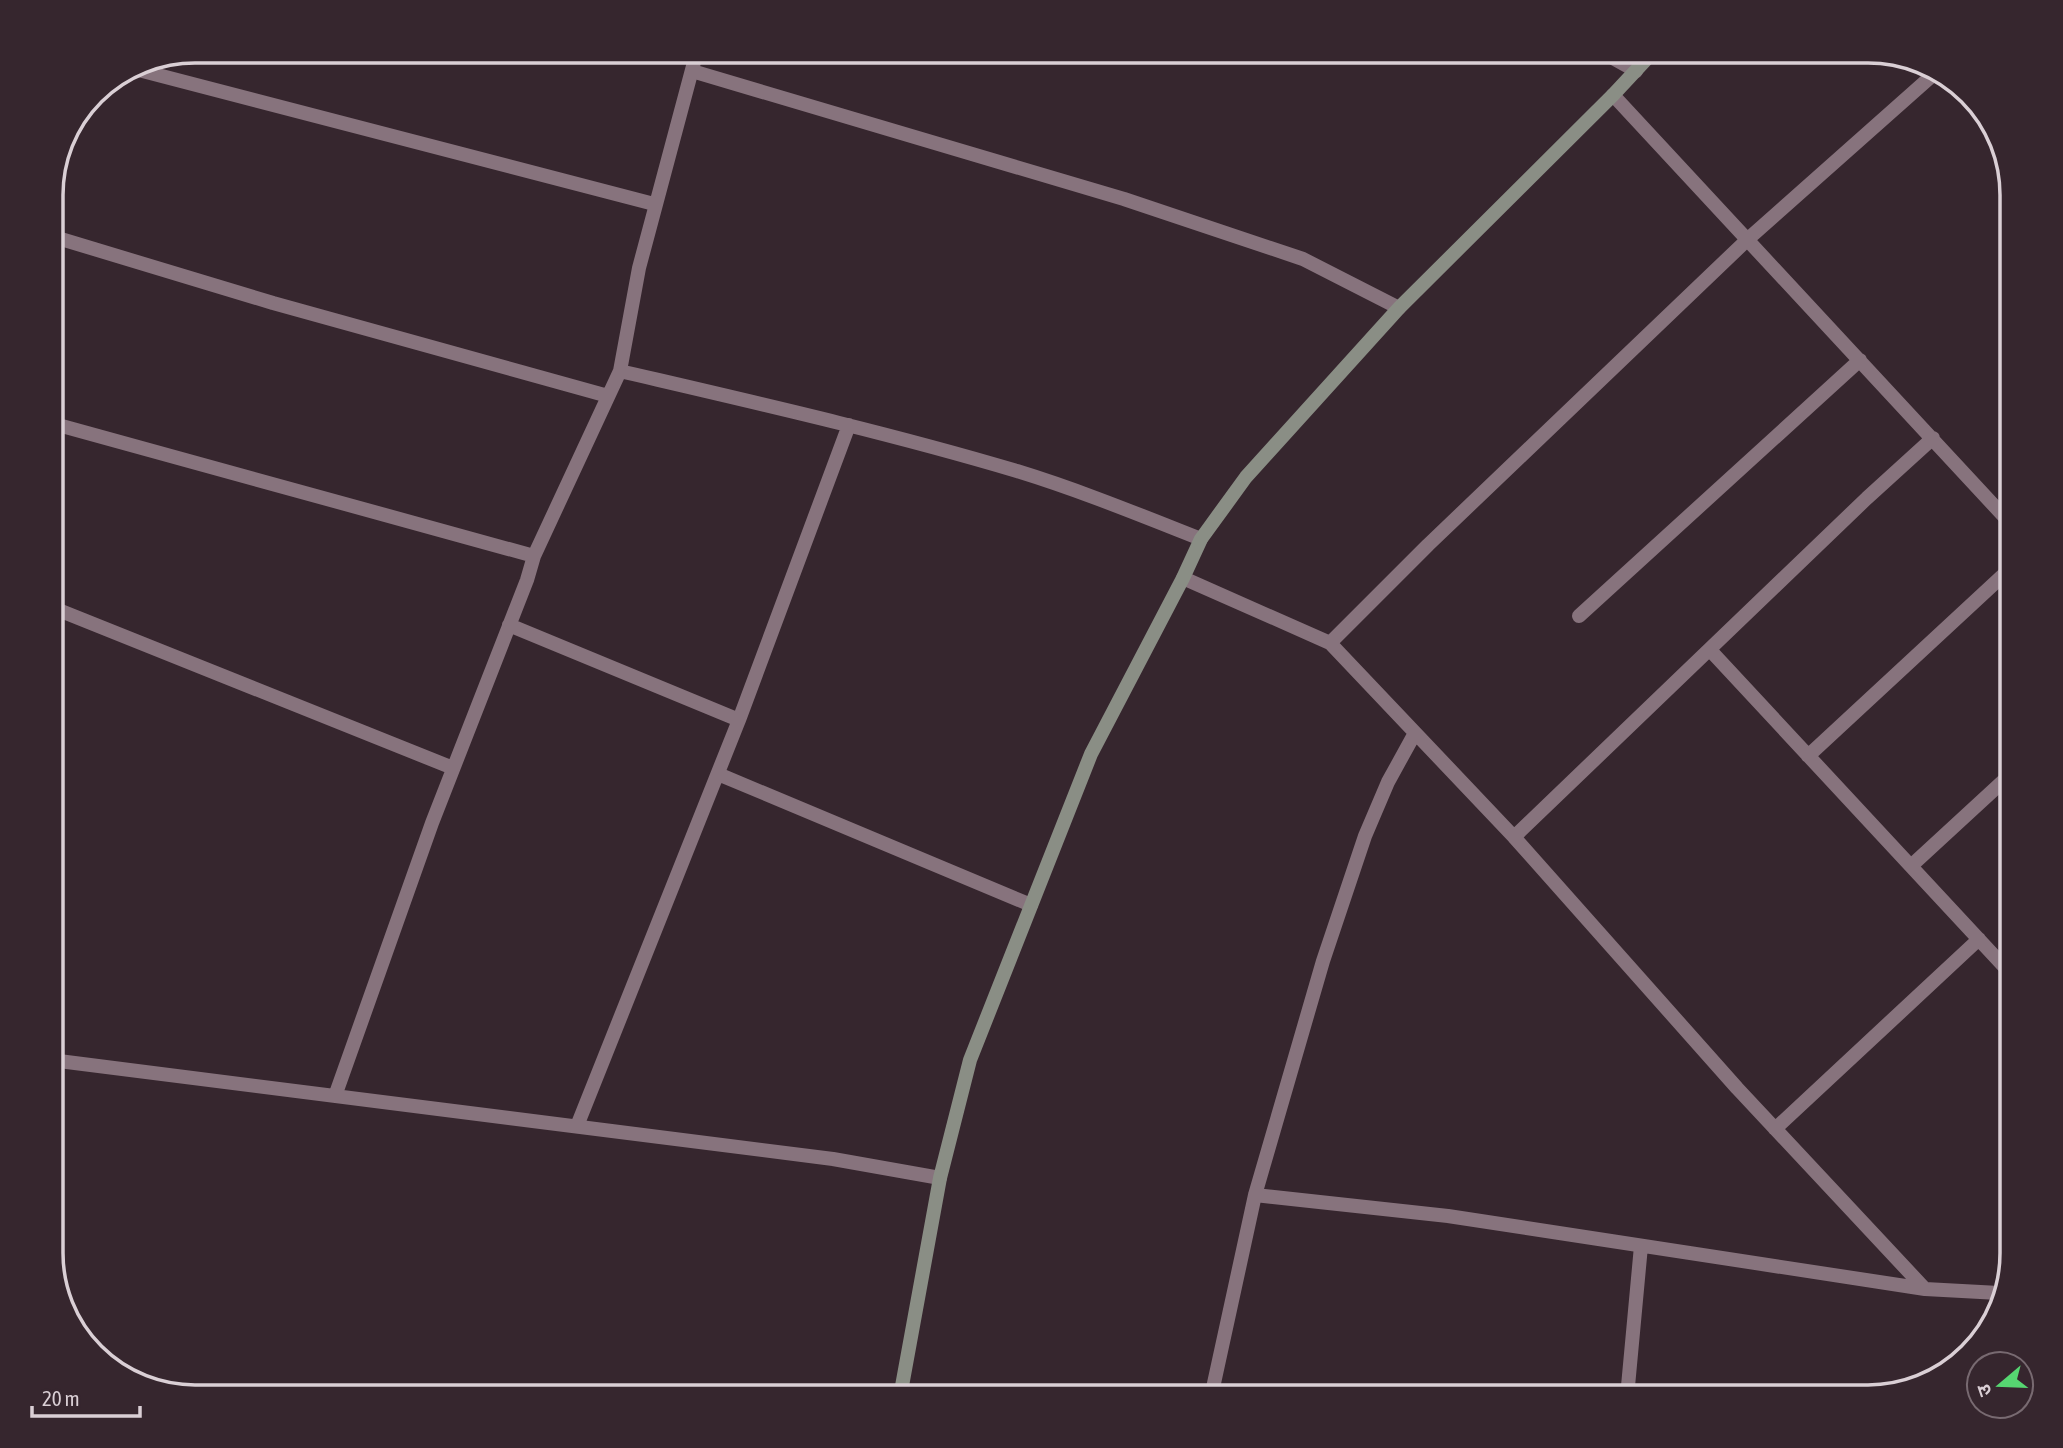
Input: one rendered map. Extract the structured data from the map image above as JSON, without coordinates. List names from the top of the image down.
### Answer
{
  "scale_bar": "20 m",
  "north": "left"
}
